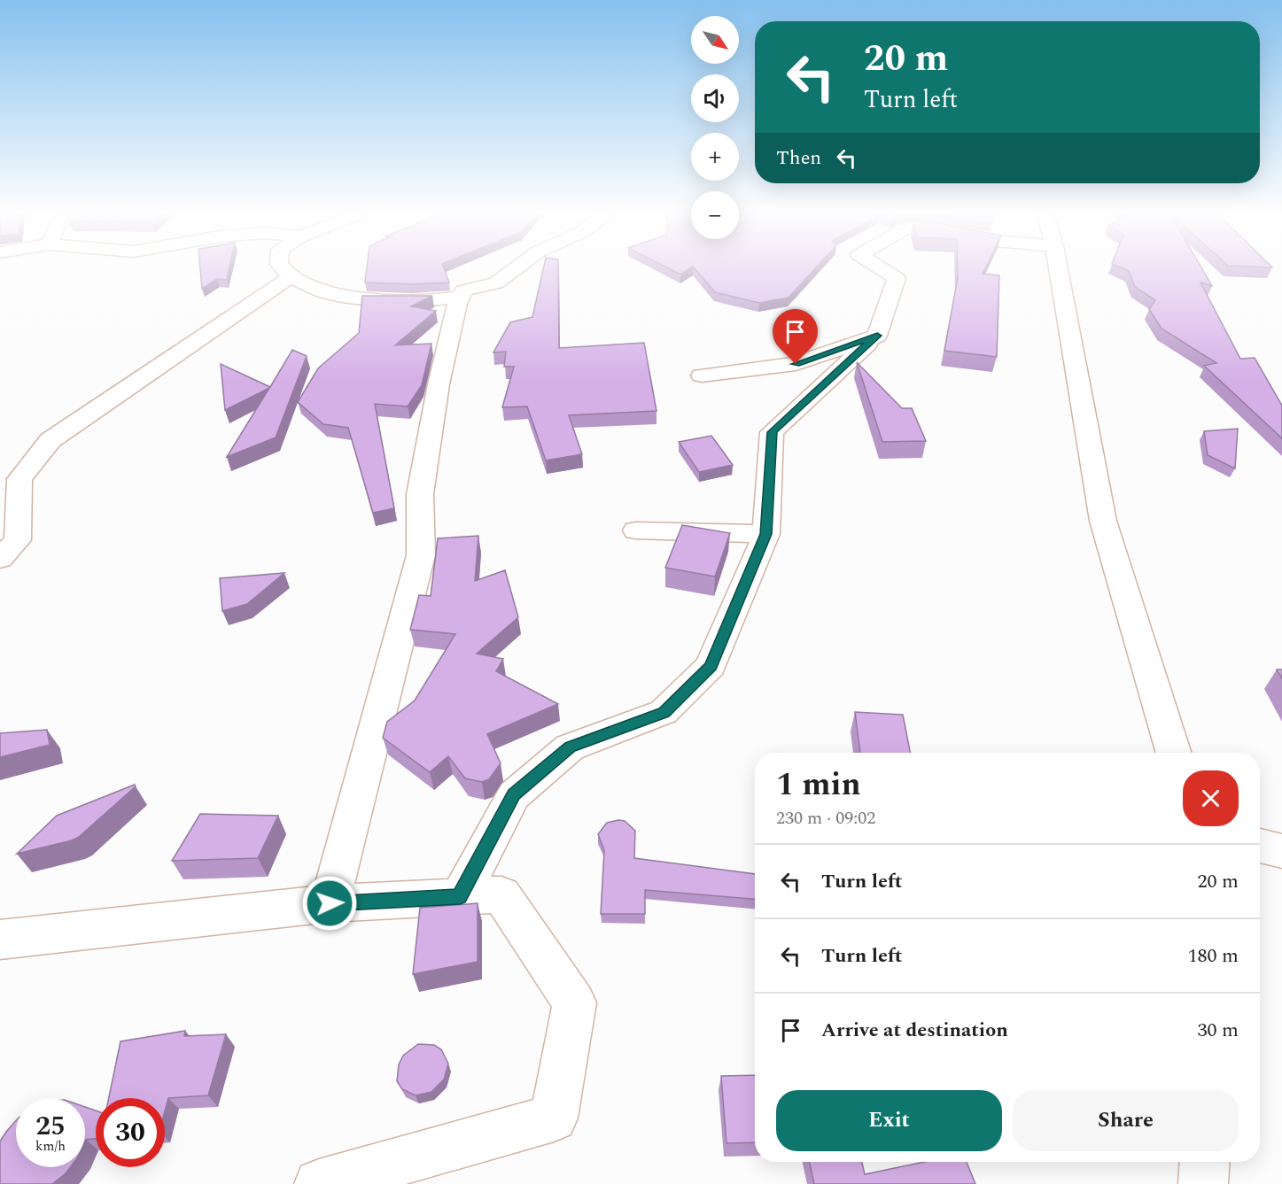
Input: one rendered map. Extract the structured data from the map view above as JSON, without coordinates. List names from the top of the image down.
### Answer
{
  "north": "bottom right",
  "page": {
    "map_buttons": ["+", "−"],
    "turn": ["20 m", "Turn left"],
    "then": "Then",
    "heading": ["1 min", "230 m · 09:02"],
    "list": [
      {
        "name": "Turn left",
        "value": "20 m"
      },
      {
        "name": "Turn left",
        "value": "180 m"
      },
      {
        "name": "Arrive at destination",
        "value": "30 m"
      }
    ],
    "buttons": ["Exit", "Share"],
    "speed": "25 km/h",
    "limit": "30"
  }
}
